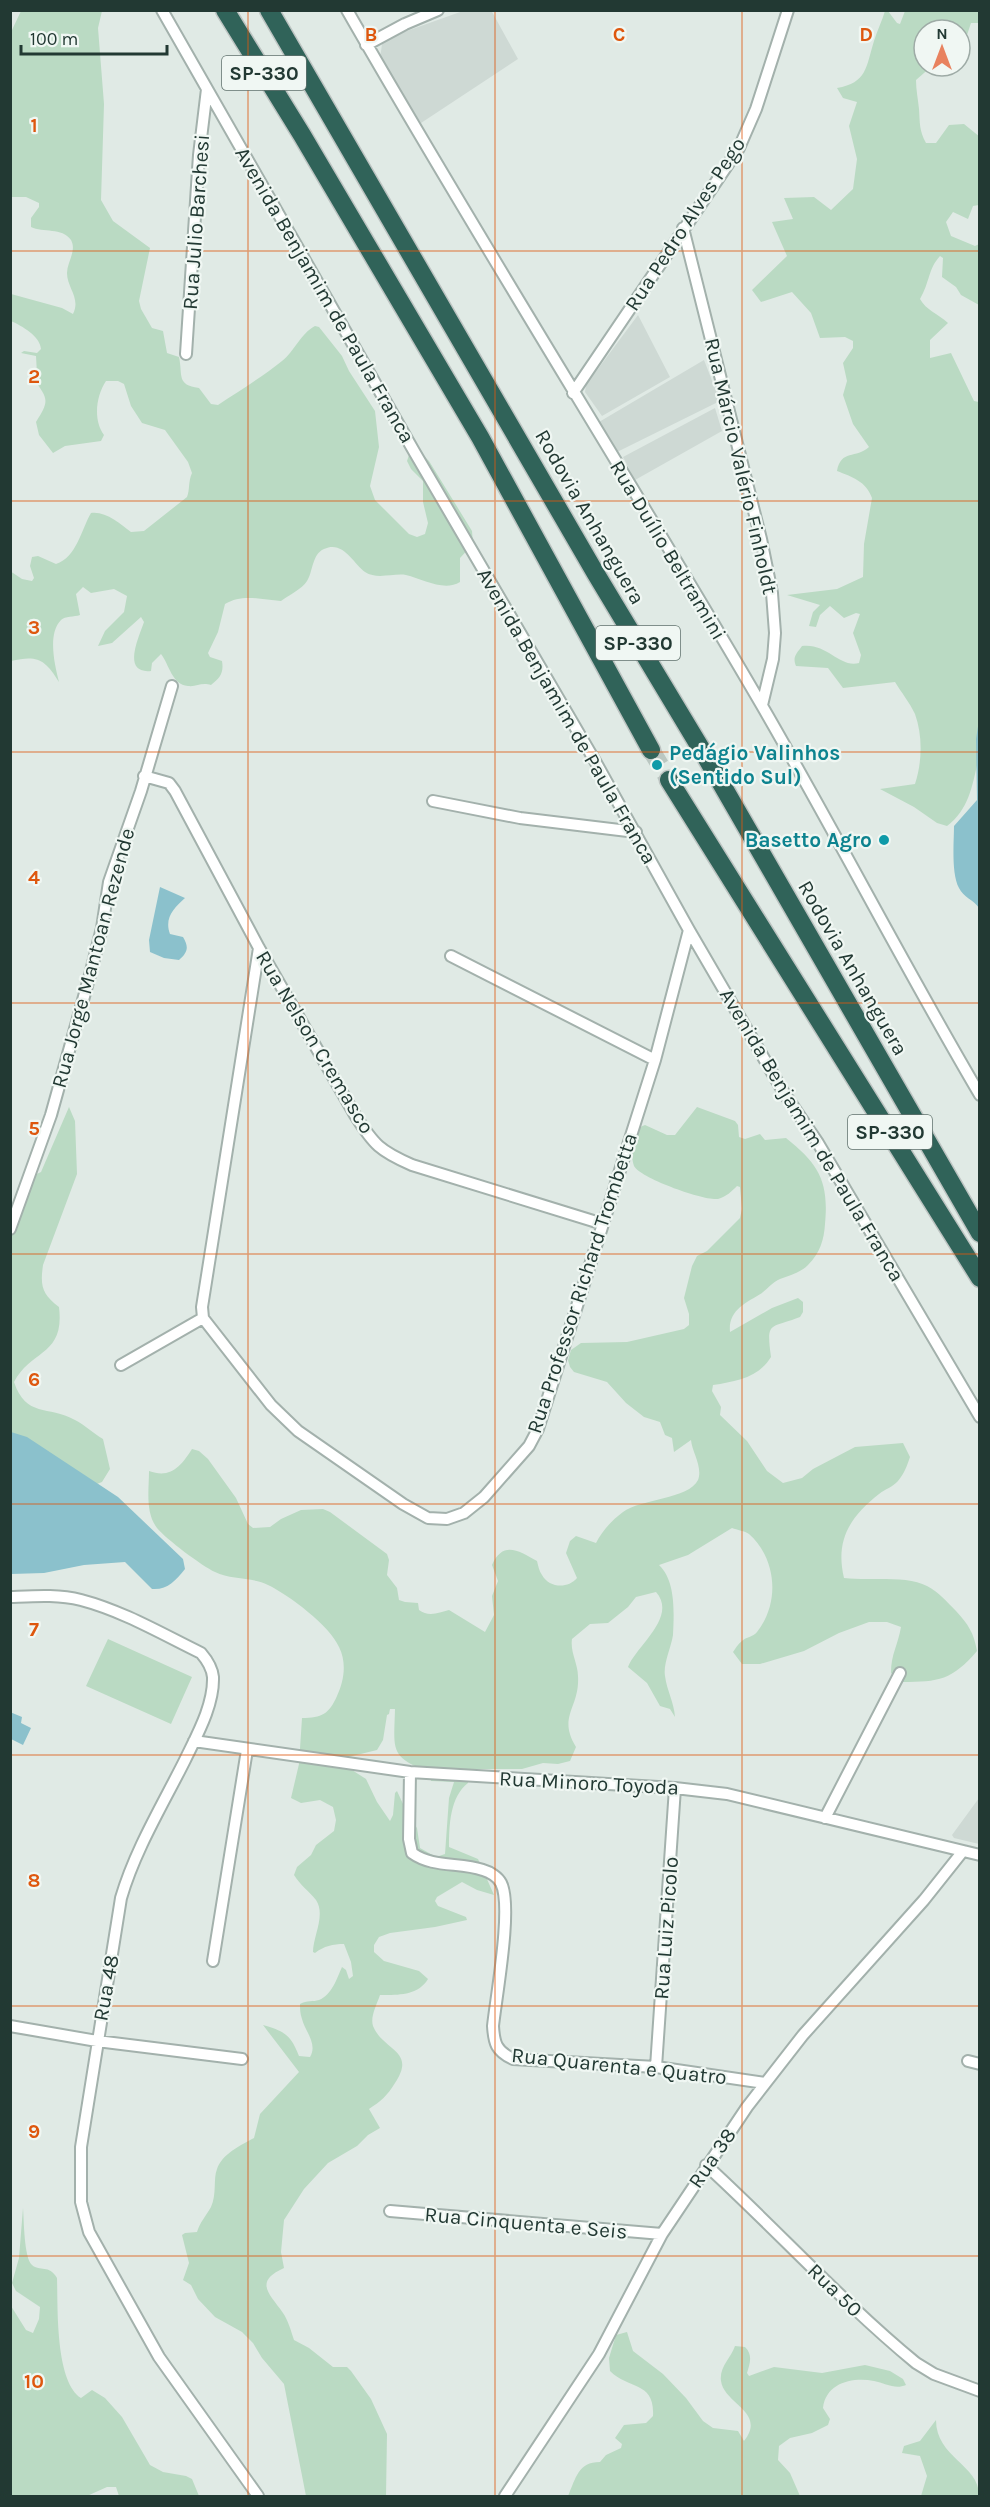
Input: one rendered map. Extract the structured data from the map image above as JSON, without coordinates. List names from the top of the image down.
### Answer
{
  "streets": {
    "highway": ["SP-330", "Rodovia Anhanguera"],
    "street": [
      "Rua Julio Barchesi",
      "Rua Pedro Alves Pego",
      "Avenida Benjamim de Paula Franca",
      "Rua Márcio Valério Finholdt",
      "Rua Duílio Beltramini",
      "Rua Jorge Mantoan Rezende",
      "Rua Nelson Cremasco",
      "Rua Professor Richard Trombetta",
      "Rua Minoro Toyoda",
      "Rua Luiz Picolo",
      "Rua 48",
      "Rua Quarenta e Quatro",
      "Rua 38",
      "Rua Cinquenta e Seis",
      "Rua 50"
    ]
  },
  "crossings": [
    ["Rua Julio Barchesi", "Avenida Benjamim de Paula Franca"],
    ["Rua Pedro Alves Pego", "Rua Márcio Valério Finholdt"],
    ["Rua Pedro Alves Pego", "Rua Duílio Beltramini"],
    ["Avenida Benjamim de Paula Franca", "Rua Professor Richard Trombetta"],
    ["Rua Márcio Valério Finholdt", "Rua Duílio Beltramini"],
    ["Rua Jorge Mantoan Rezende", "Rua Nelson Cremasco"],
    ["Rua Nelson Cremasco", "Rua Professor Richard Trombetta"],
    ["Rua Minoro Toyoda", "Rua Luiz Picolo"],
    ["Rua Minoro Toyoda", "Rua 48"],
    ["Rua Minoro Toyoda", "Rua Quarenta e Quatro"],
    ["Rua Minoro Toyoda", "Rua 38"],
    ["Rua Luiz Picolo", "Rua Quarenta e Quatro"],
    ["Rua Quarenta e Quatro", "Rua 38"],
    ["Rua 38", "Rua Cinquenta e Seis"],
    ["Rua 38", "Rua 50"]
  ],
  "places": ["Pedágio Valinhos (Sentido Sul)", "Basetto Agro"],
  "scale_bar": "100 m",
  "north": "top",
  "grid": {
    "columns": ["B", "C", "D"],
    "rows": [
      "1",
      "2",
      "3",
      "4",
      "5",
      "6",
      "7",
      "8",
      "9",
      "10"
    ]
  }
}
